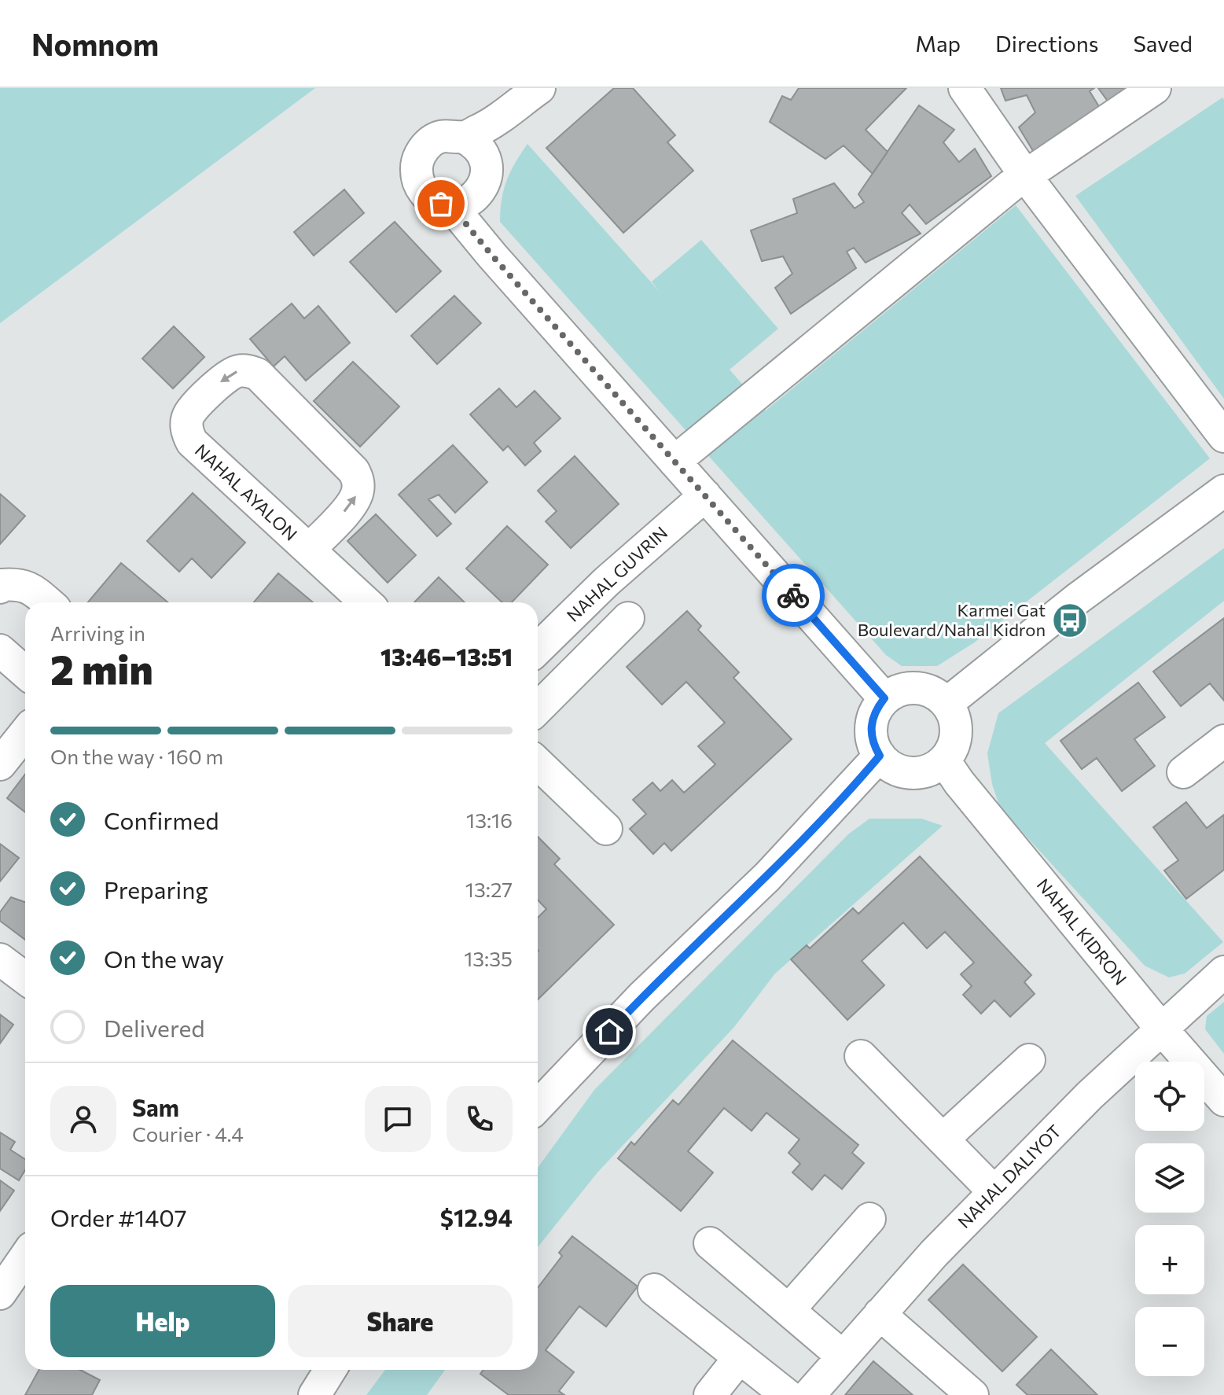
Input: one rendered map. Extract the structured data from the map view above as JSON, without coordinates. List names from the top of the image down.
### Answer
{
  "streets": {
    "street": [
      "NAHAL AYALON",
      "NAHAL GUVRIN",
      "NAHAL KIDRON",
      "NAHAL DALIYOT"
    ]
  },
  "crossings": [
    ["NAHAL KIDRON", "NAHAL DALIYOT"]
  ],
  "places": {
    "bus stop": ["Karmei Gat Boulevard/Nahal Kidron"]
  },
  "page": {
    "header": "Nomnom",
    "nav": ["Map", "Directions", "Saved"],
    "heading": ["2 min", "Arriving in", "13:46–13:51"],
    "panel": [
      "Sam",
      "Courier · 4.4",
      "Order #1407",
      "$12.94"
    ],
    "bar": "On the way · 160 m",
    "list": [
      ["Confirmed", "13:16"],
      ["Preparing", "13:27"],
      ["On the way", "13:35"],
      "Delivered"
    ],
    "map_buttons": ["+", "−"],
    "buttons": ["Help", "Share"]
  }
}
